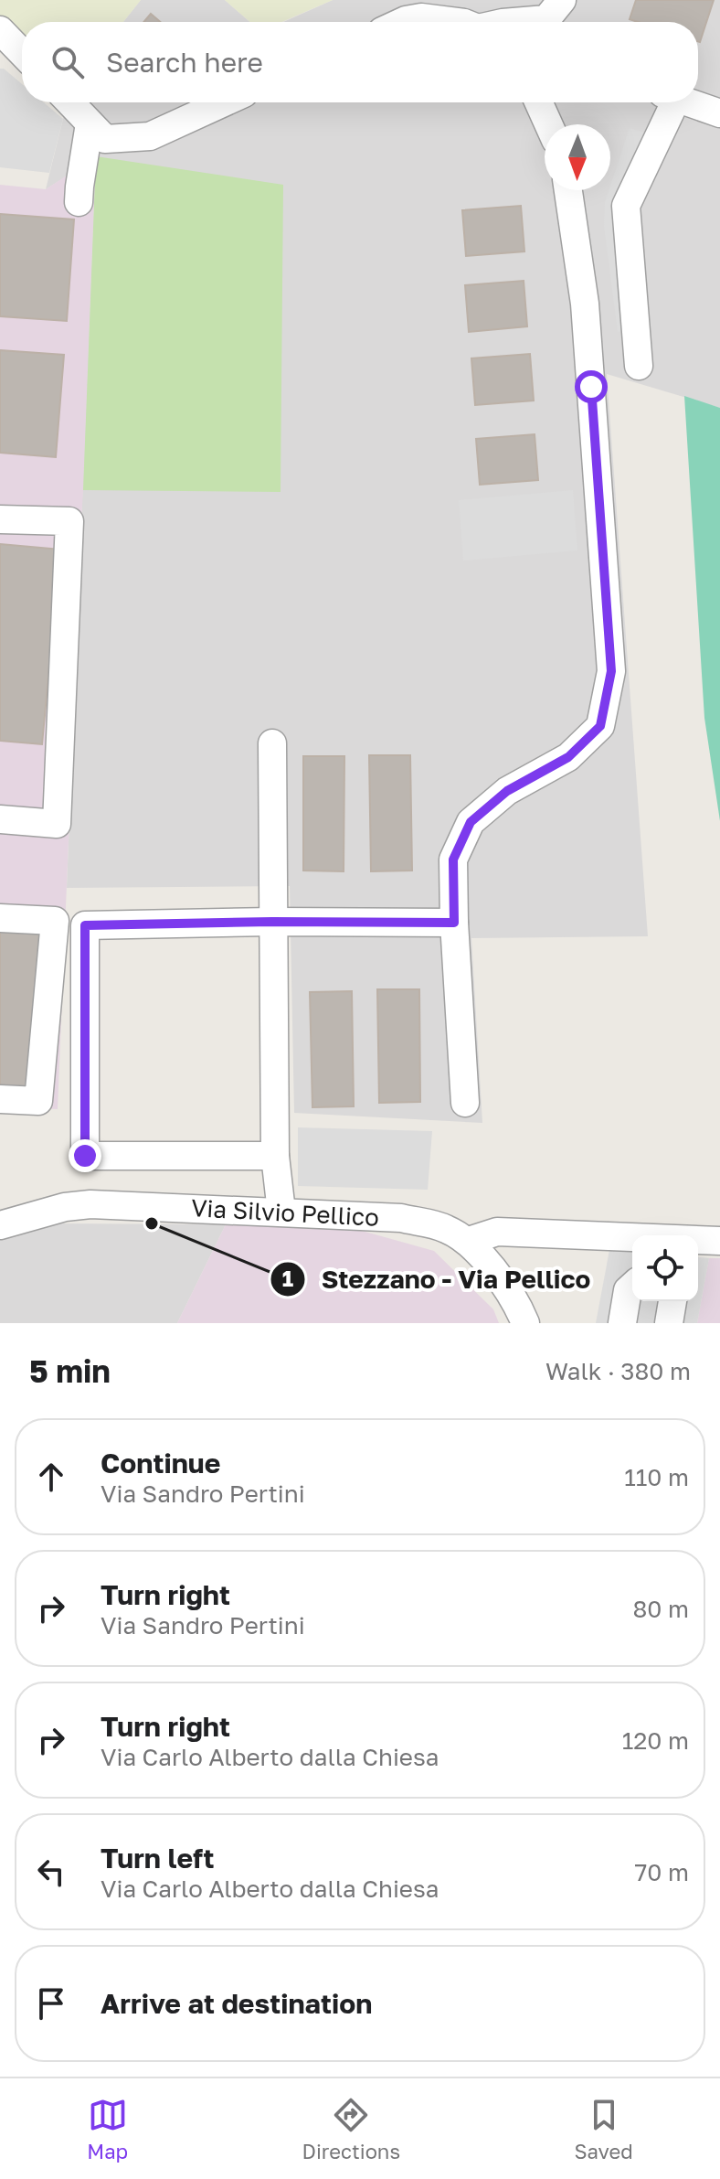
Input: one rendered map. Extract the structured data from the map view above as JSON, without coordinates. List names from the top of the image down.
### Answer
{
  "streets": {
    "street": ["Via Silvio Pellico"]
  },
  "places": ["Stezzano - Via Pellico"],
  "north": "bottom",
  "page": {
    "search": "Search here",
    "heading": ["5 min", "Walk · 380 m"],
    "list": [
      ["Continue", "Via Sandro Pertini", "110 m"],
      ["Turn right", "Via Sandro Pertini", "80 m"],
      ["Turn right", "Via Carlo Alberto dalla Chiesa", "120 m"],
      ["Turn left", "Via Carlo Alberto dalla Chiesa", "70 m"],
      "Arrive at destination"
    ],
    "nav": ["Map", "Directions", "Saved"]
  }
}
